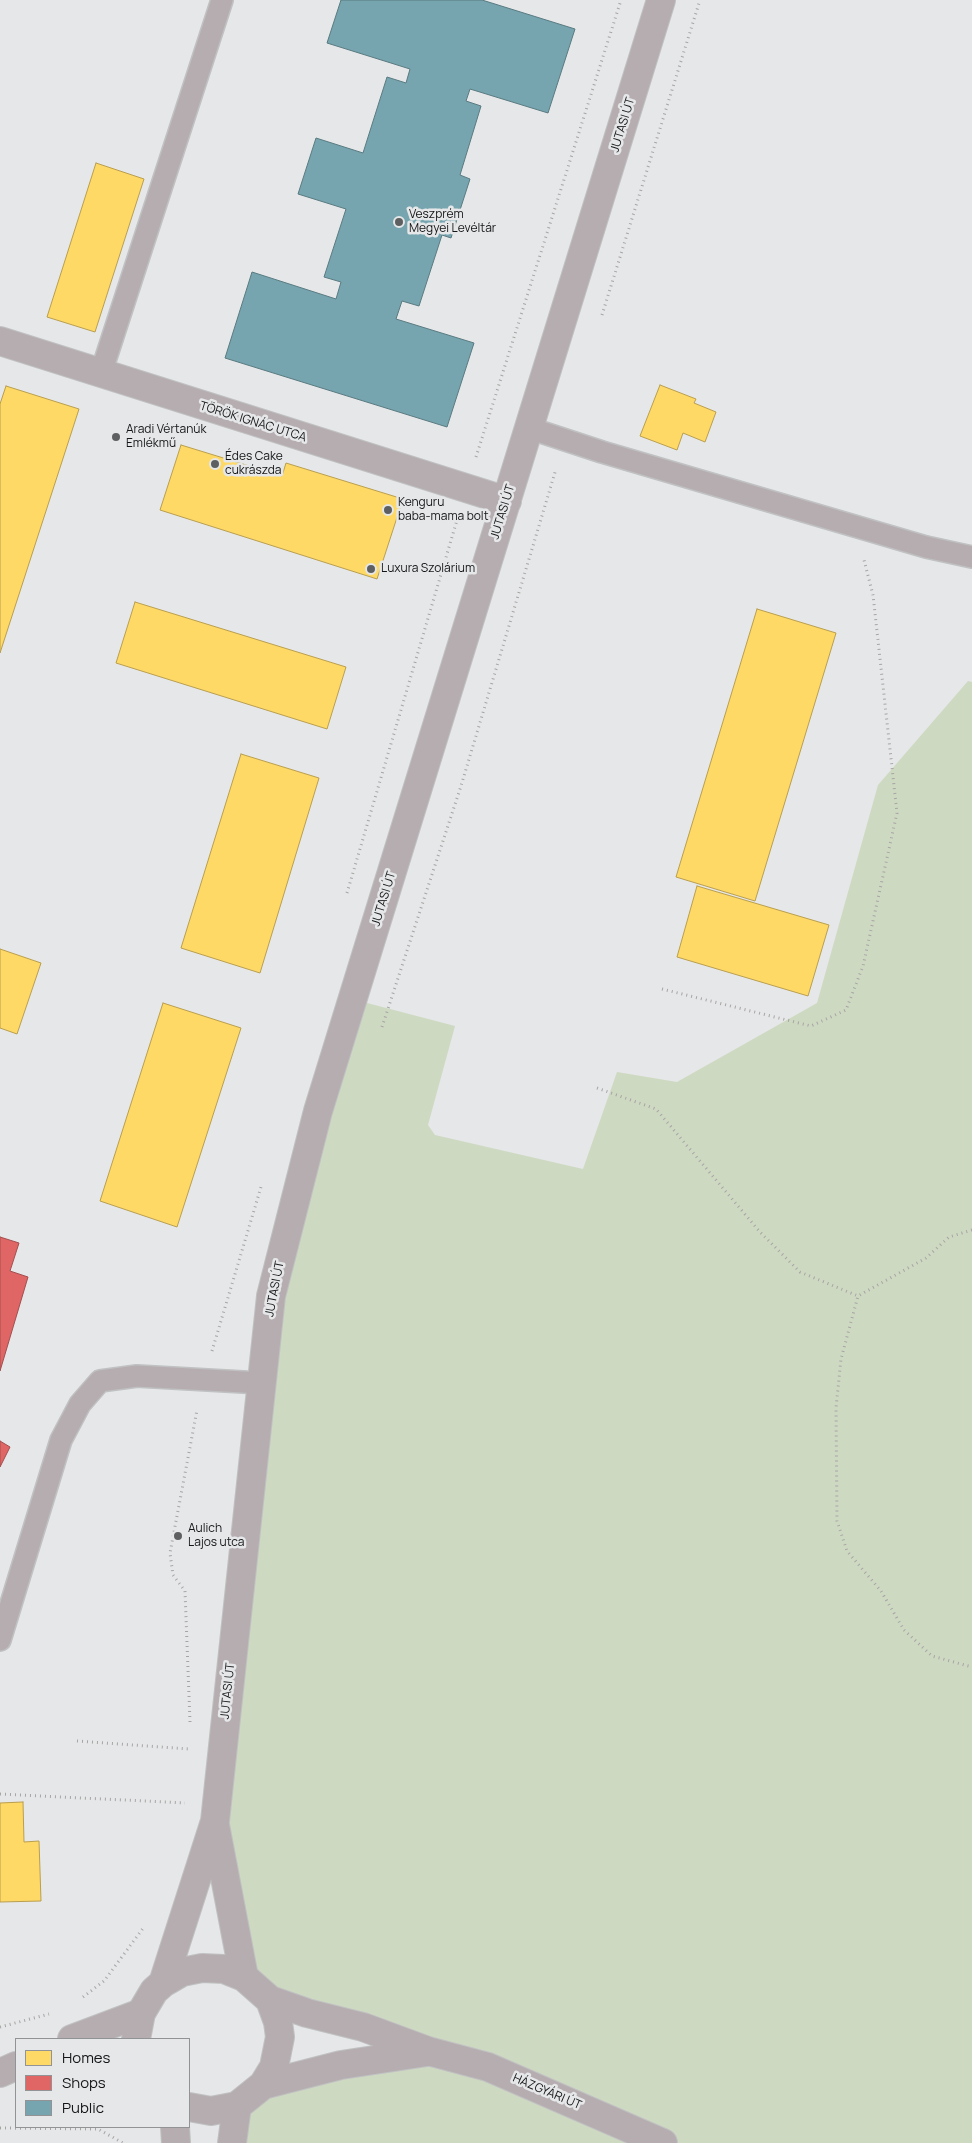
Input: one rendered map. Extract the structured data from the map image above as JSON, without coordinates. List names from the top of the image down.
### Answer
{
  "streets": {
    "street": ["JUTASI ÚT", "TÖRÖK IGNÁC UTCA", "HÁZGYÁRI ÚT"]
  },
  "crossings": [
    ["JUTASI ÚT", "TÖRÖK IGNÁC UTCA"],
    ["JUTASI ÚT", "HÁZGYÁRI ÚT"]
  ],
  "places": [
    "Veszprém Megyei Levéltár",
    "Aradi Vértanúk Emlékmű",
    "Édes Cake cukrászda",
    "Kenguru baba-mama bolt",
    "Luxura Szolárium",
    "Aulich Lajos utca"
  ],
  "legend": ["Homes", "Shops", "Public"]
}
